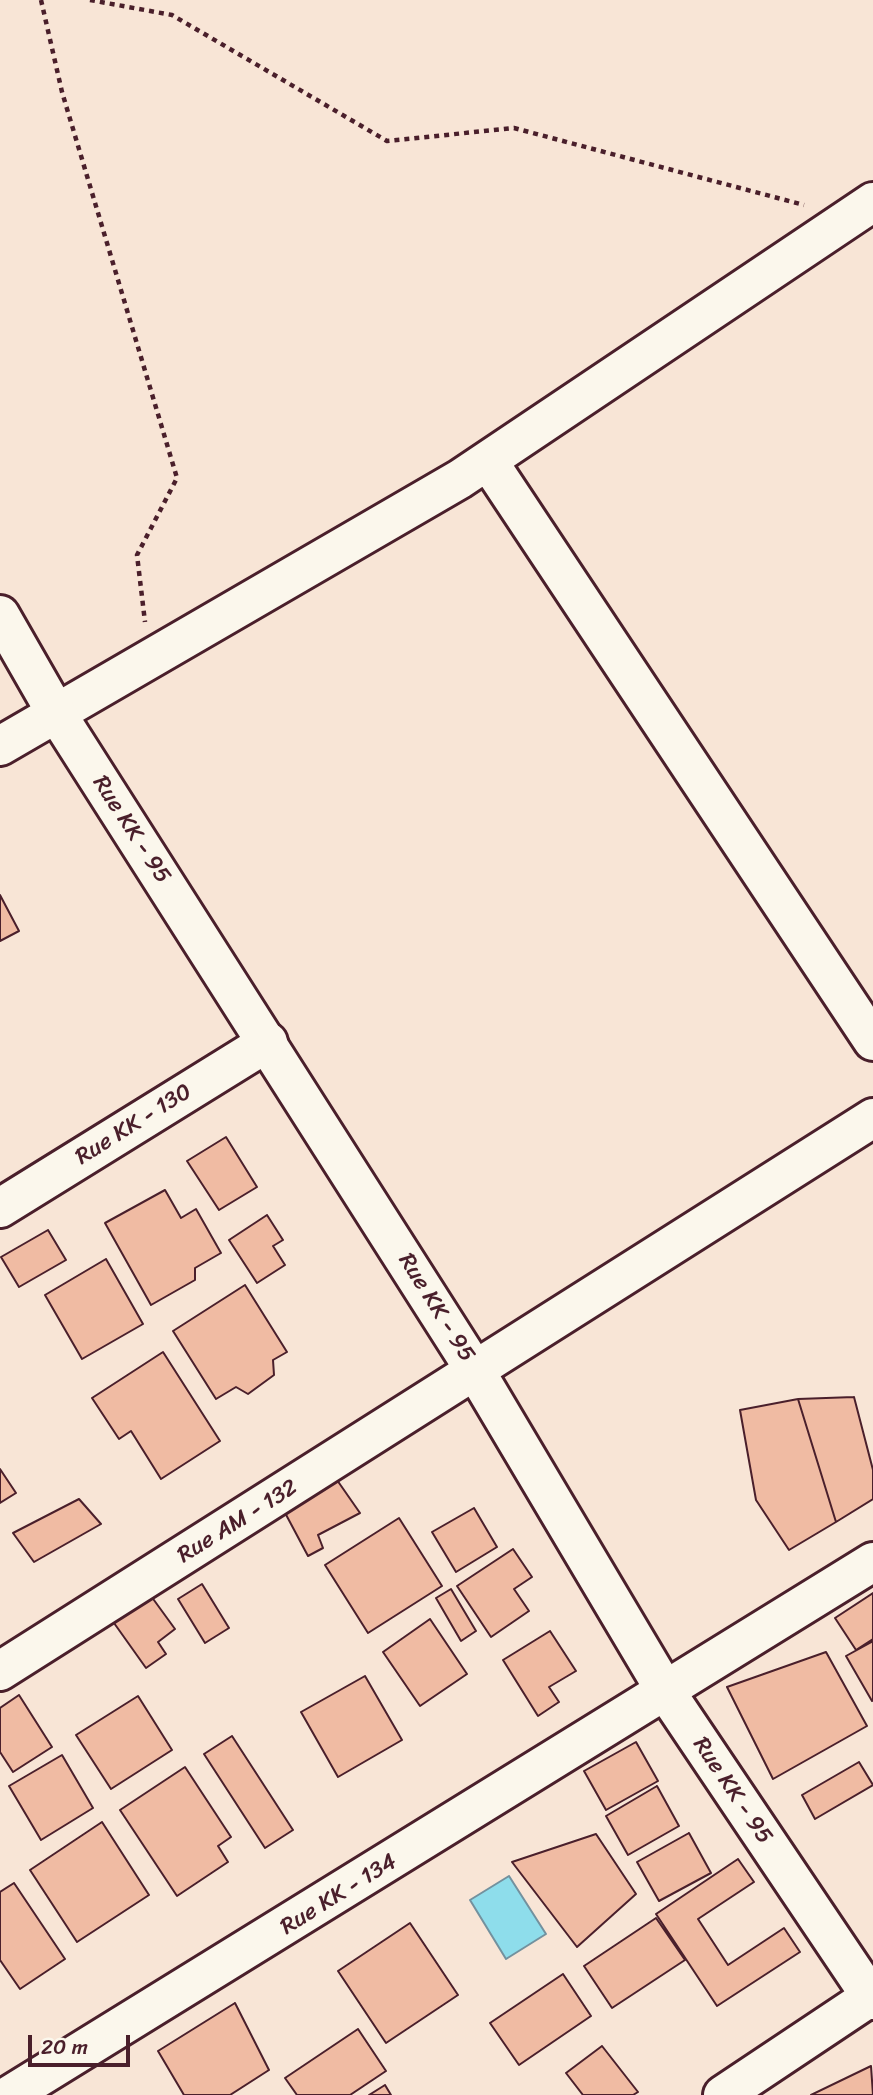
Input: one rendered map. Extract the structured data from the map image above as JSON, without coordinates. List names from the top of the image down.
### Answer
{
  "streets": {
    "street": [
      "Rue KK - 95",
      "Rue KK - 130",
      "Rue AM - 132",
      "Rue KK - 134"
    ]
  },
  "crossings": [
    ["Rue KK - 95", "Rue KK - 130"],
    ["Rue KK - 95", "Rue AM - 132"],
    ["Rue KK - 95", "Rue KK - 134"]
  ],
  "scale_bar": "20 m"
}
